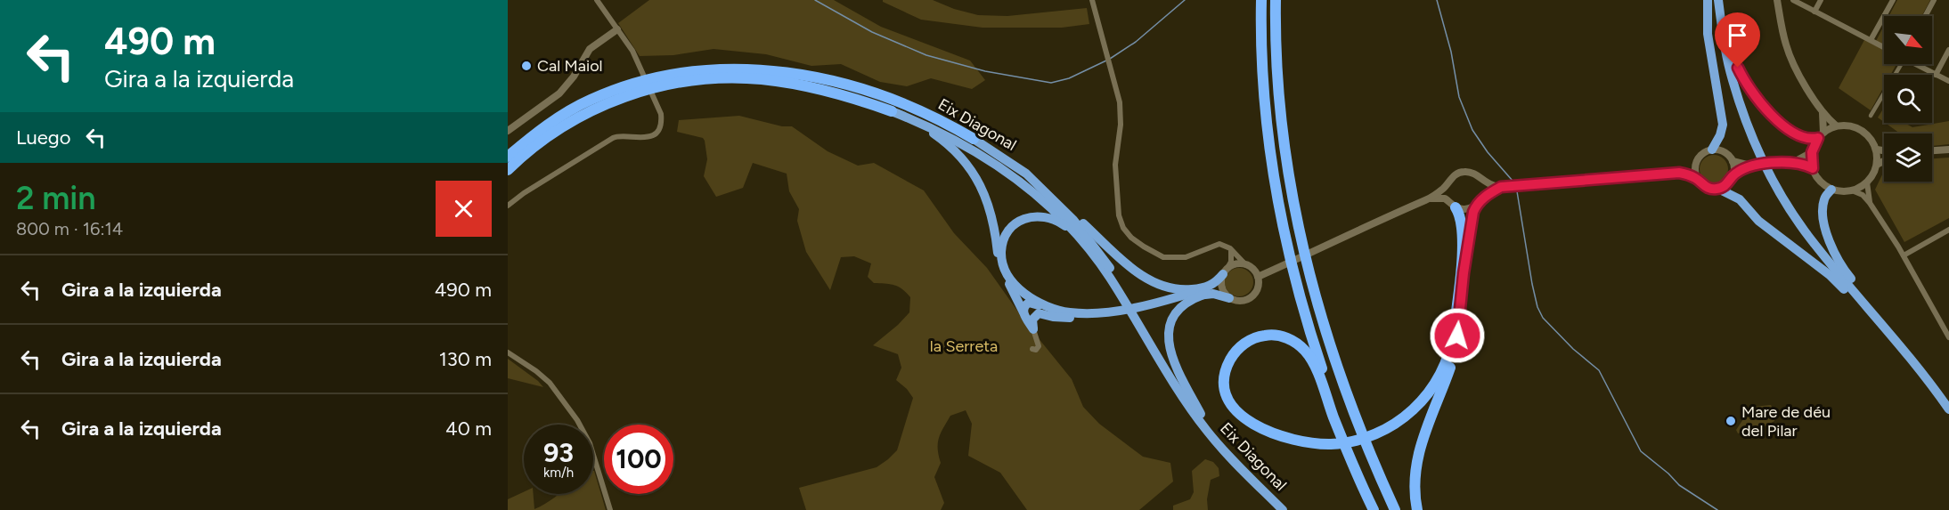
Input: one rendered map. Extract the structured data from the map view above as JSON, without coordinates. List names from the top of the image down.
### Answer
{
  "streets": {
    "highway": ["Eix Diagonal"]
  },
  "parks": ["la Serreta"],
  "places": ["Cal Maiol", "Mare de déu del Pilar"],
  "north": "bottom right",
  "page": {
    "turn": ["490 m", "Gira a la izquierda"],
    "then": "Luego",
    "heading": ["2 min", "800 m · 16:14"],
    "list": [
      {
        "name": "Gira a la izquierda",
        "value": "490 m"
      },
      {
        "name": "Gira a la izquierda",
        "value": "130 m"
      },
      {
        "name": "Gira a la izquierda",
        "value": "40 m"
      }
    ],
    "speed": "93 km/h",
    "limit": "100"
  }
}
